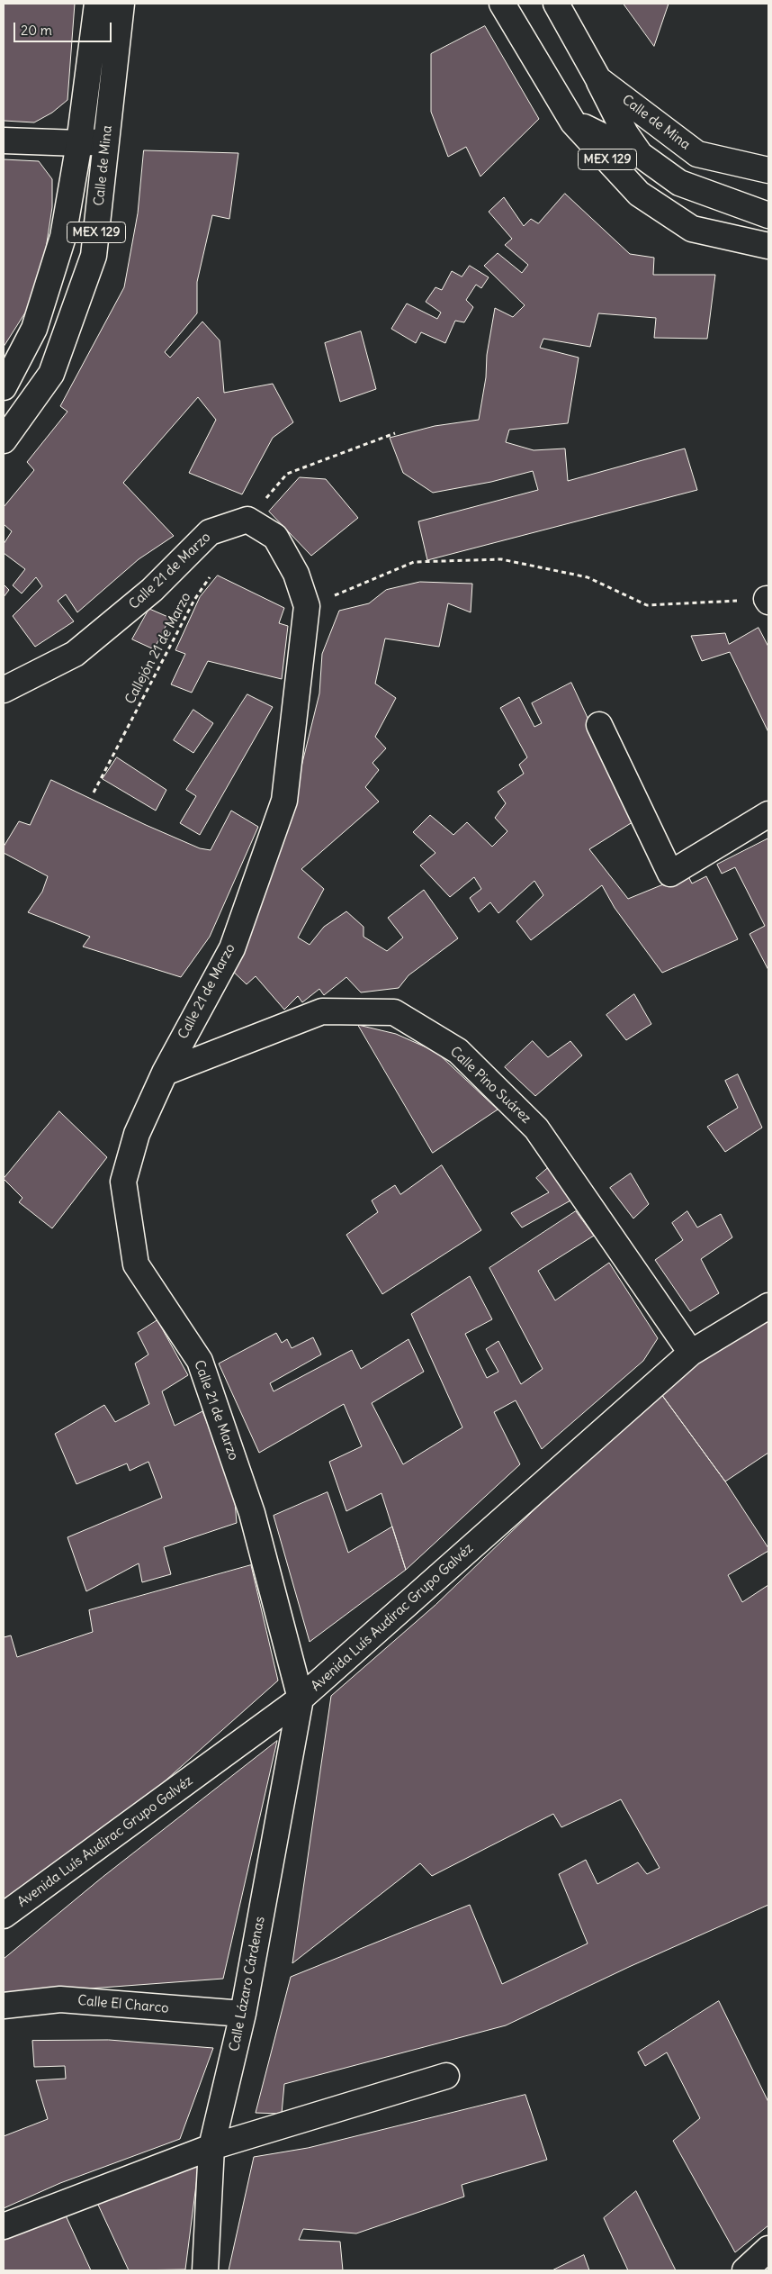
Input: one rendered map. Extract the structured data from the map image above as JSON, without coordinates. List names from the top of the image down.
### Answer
{
  "streets": {
    "street": [
      "Calle de Mina",
      "MEX 129",
      "Calle 21 de Marzo",
      "Calle Pino Suárez",
      "Avenida Luís Audirac Grupo Galvéz",
      "Calle Lázaro Cárdenas",
      "Calle El Charco"
    ],
    "path": ["Callejón 21 de Marzo"]
  },
  "crossings": [
    ["Calle de Mina", "MEX 129"],
    ["Calle 21 de Marzo", "Calle Pino Suárez"],
    ["Calle 21 de Marzo", "Avenida Luís Audirac Grupo Galvéz"],
    ["Calle 21 de Marzo", "Calle Lázaro Cárdenas"],
    ["Calle Pino Suárez", "Avenida Luís Audirac Grupo Galvéz"],
    ["Avenida Luís Audirac Grupo Galvéz", "Calle Lázaro Cárdenas"],
    ["Calle Lázaro Cárdenas", "Calle El Charco"]
  ],
  "scale_bar": "20 m"
}
